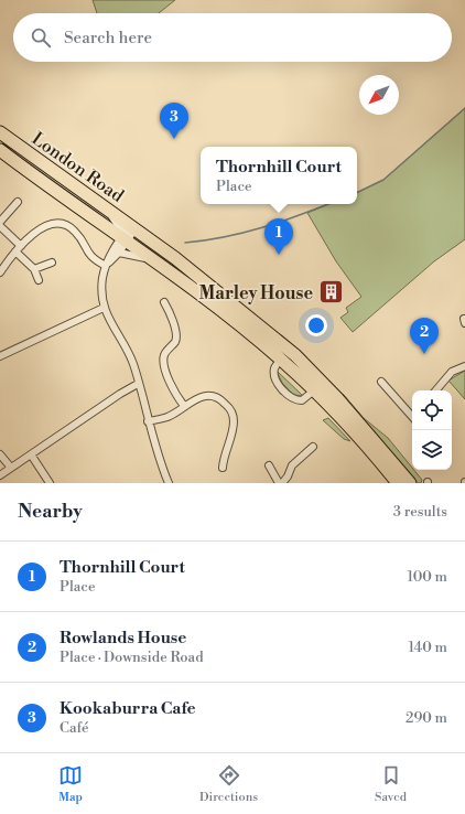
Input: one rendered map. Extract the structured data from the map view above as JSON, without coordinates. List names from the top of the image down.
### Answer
{
  "streets": {
    "highway": ["London Road"]
  },
  "places": {
    "building": ["Marley House"]
  },
  "north": "bottom left",
  "page": {
    "search": "Search here",
    "pins": ["3", "1", "2"],
    "popup": ["Thornhill Court", "Place"],
    "heading": ["Nearby", "3 results"],
    "list": [
      {
        "mark": "1",
        "name": "Thornhill Court",
        "note": "Place",
        "value": "100 m"
      },
      {
        "mark": "2",
        "name": "Rowlands House",
        "note": "Place · Downside Road",
        "value": "140 m"
      },
      {
        "mark": "3",
        "name": "Kookaburra Cafe",
        "note": "Café",
        "value": "290 m"
      }
    ],
    "nav": ["Map", "Directions", "Saved"]
  }
}
